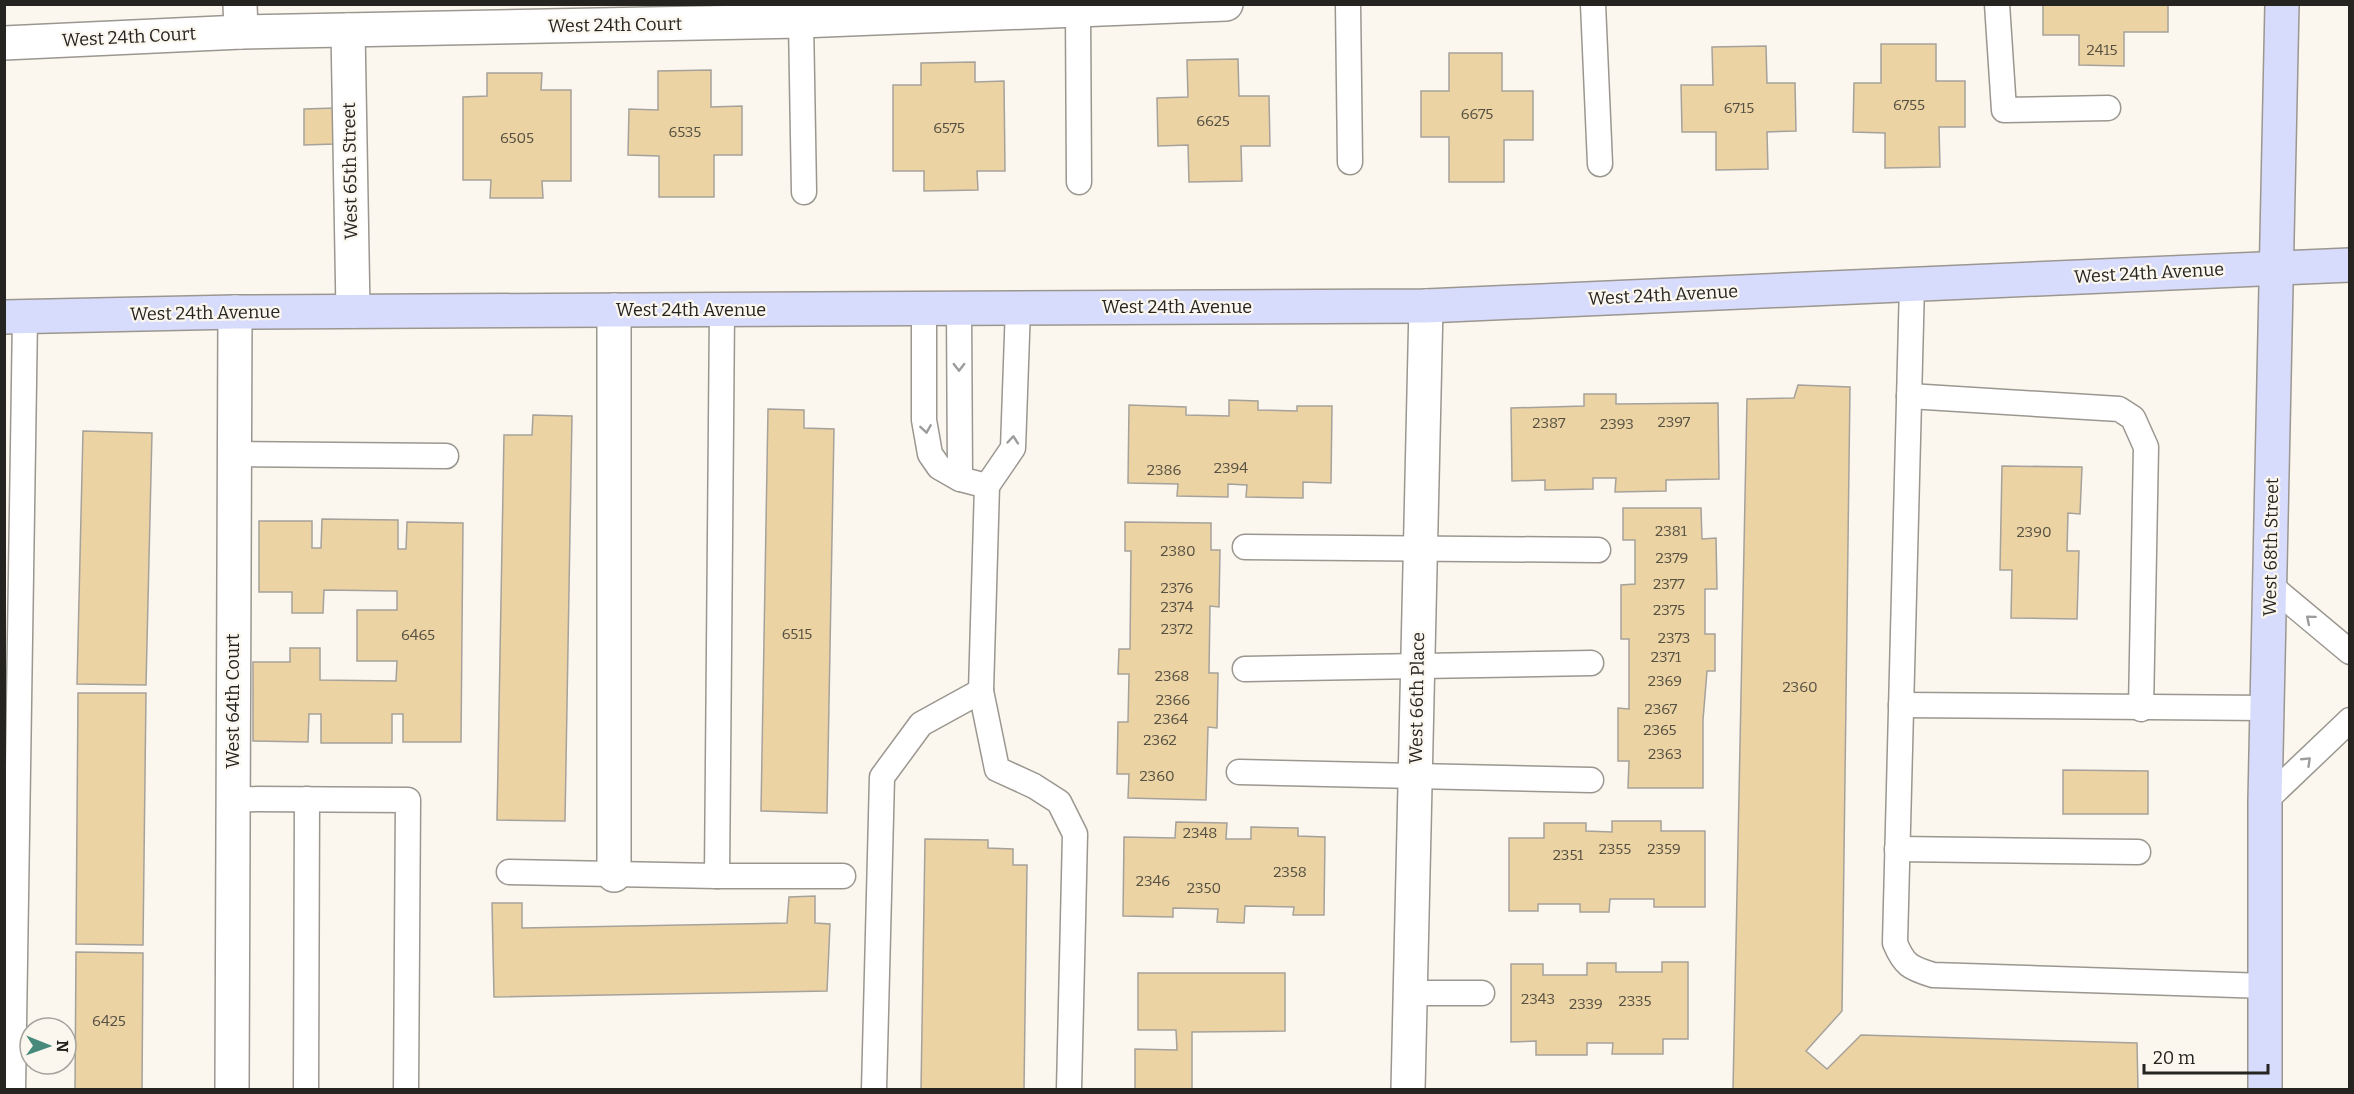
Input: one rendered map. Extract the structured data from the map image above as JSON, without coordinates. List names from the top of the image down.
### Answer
{
  "streets": {
    "street": [
      "West 24th Court",
      "West 65th Street",
      "West 24th Avenue",
      "West 68th Street",
      "West 66th Place",
      "West 64th Court"
    ]
  },
  "crossings": [
    ["West 24th Court", "West 65th Street"],
    ["West 65th Street", "West 24th Avenue"],
    ["West 24th Avenue", "West 68th Street"],
    ["West 24th Avenue", "West 66th Place"],
    ["West 24th Avenue", "West 64th Court"]
  ],
  "house_numbers": [
    "2415",
    "6755",
    "6715",
    "6675",
    "6625",
    "6575",
    "6535",
    "6505",
    "2397",
    "2387",
    "2393",
    "2394",
    "2386",
    "2381",
    "2390",
    "2380",
    "2379",
    "2377",
    "2376",
    "2374",
    "2375",
    "2372",
    "6515",
    "6465",
    "2373",
    "2371",
    "2368",
    "2369",
    "2360",
    "2366",
    "2367",
    "2364",
    "2365",
    "2362",
    "2363",
    "2360",
    "2348",
    "2355",
    "2359",
    "2351",
    "2358",
    "2346",
    "2350",
    "2343",
    "2335",
    "2339",
    "6425"
  ],
  "scale_bar": "20 m",
  "north": "right"
}
